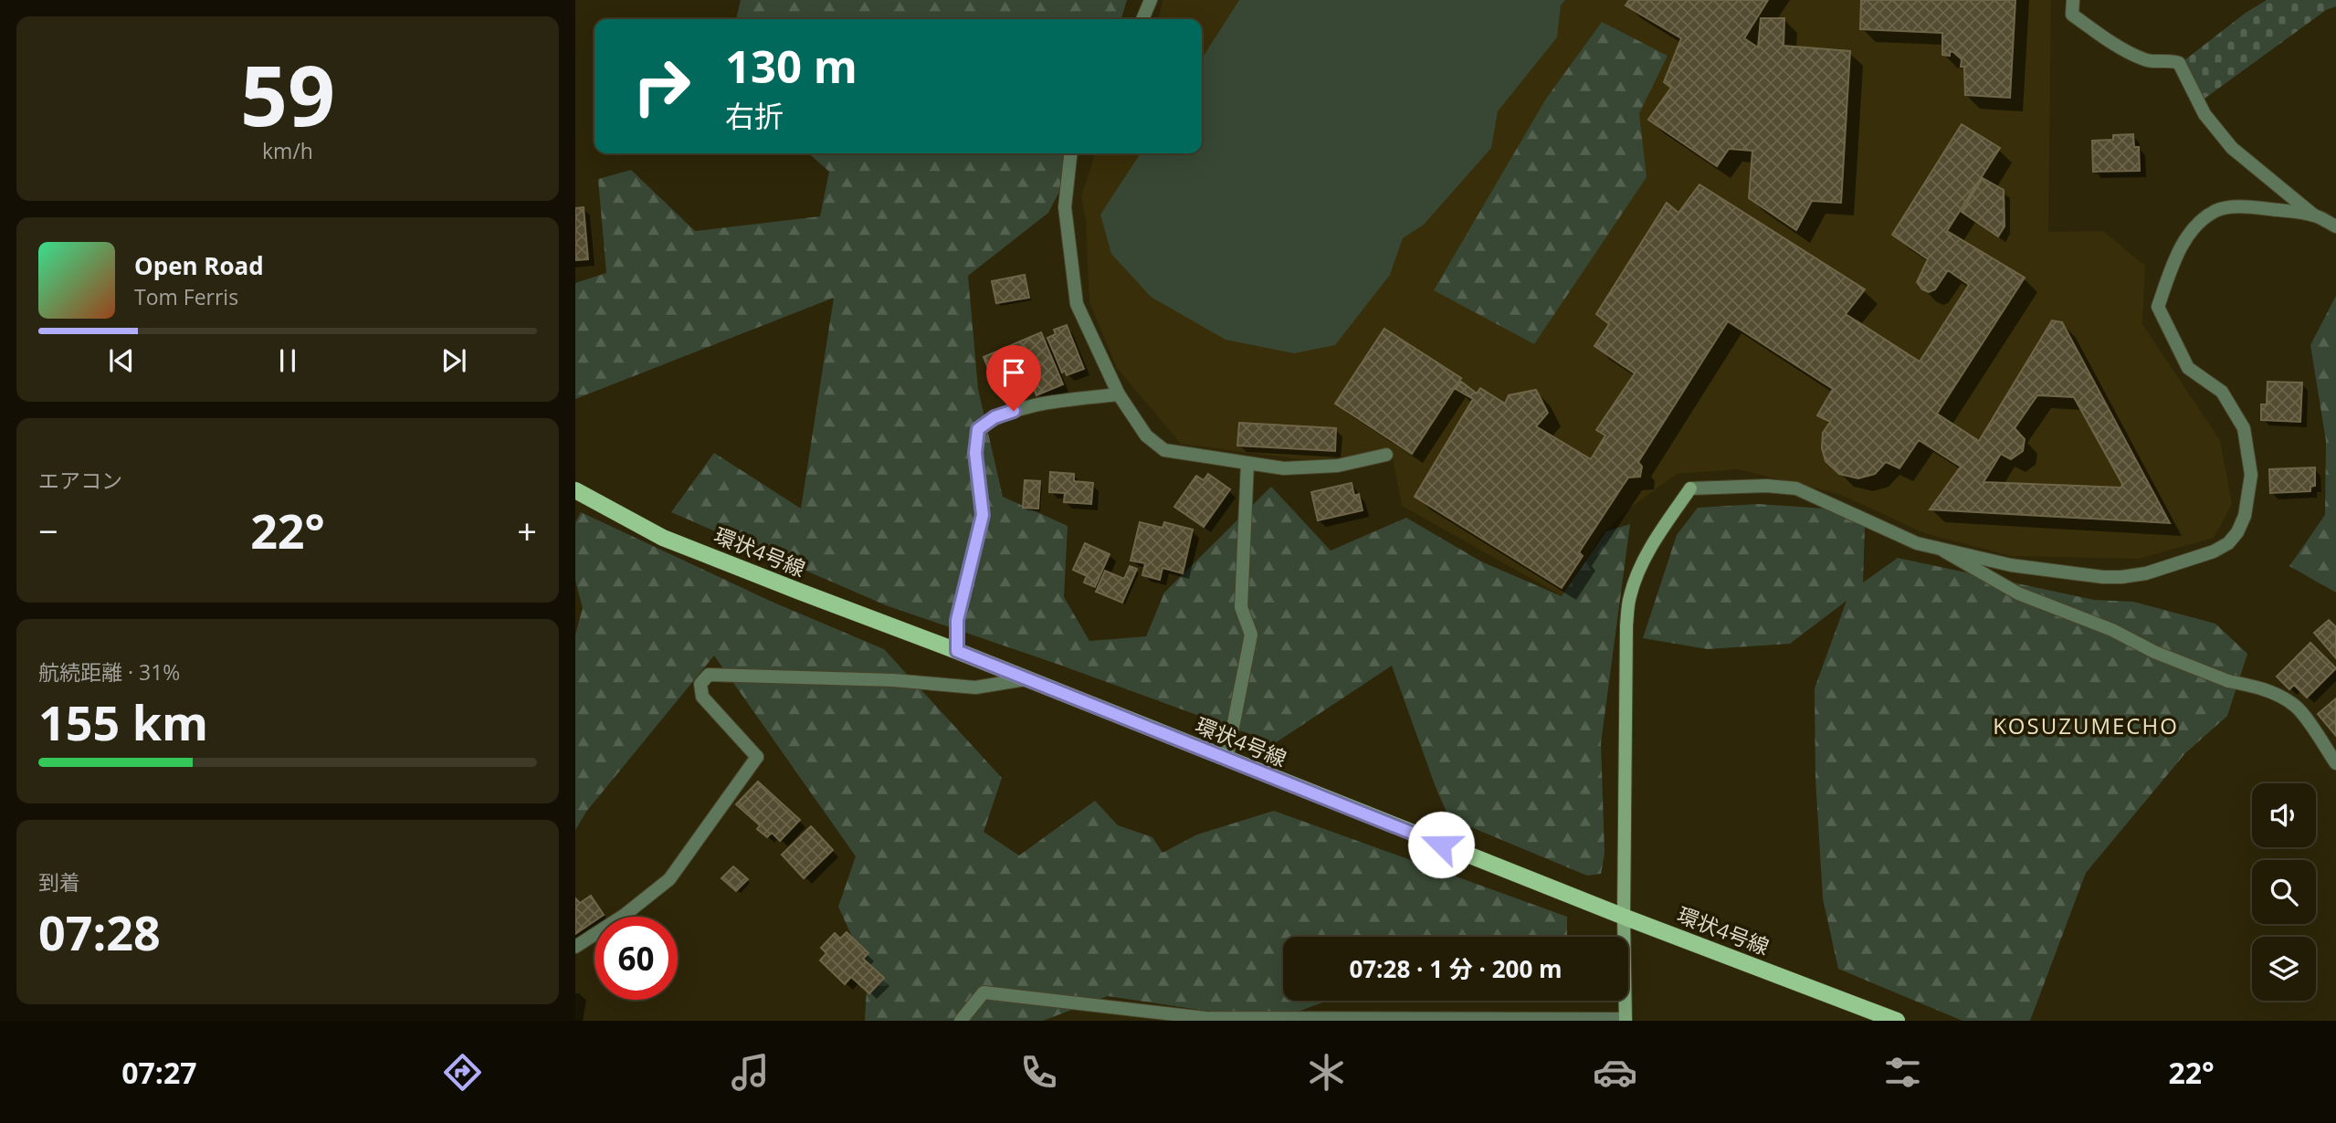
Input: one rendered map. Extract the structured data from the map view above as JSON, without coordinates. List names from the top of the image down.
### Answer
{
  "streets": {
    "main road": ["環状4号線"]
  },
  "districts": ["KOSUZUMECHO"],
  "page": {
    "tile": [
      ["59", "km/h"],
      "エアコン",
      ["航続距離 · 31%", "155 km"],
      ["到着", "07:28"]
    ],
    "turn": ["130 m", "右折"],
    "song": ["Open Road", "Tom Ferris"],
    "heat": ["−", "22°", "+"],
    "limit": "60",
    "trip": "07:28 · 1 分 · 200 m",
    "tabs": ["07:27", "22°"]
  }
}
